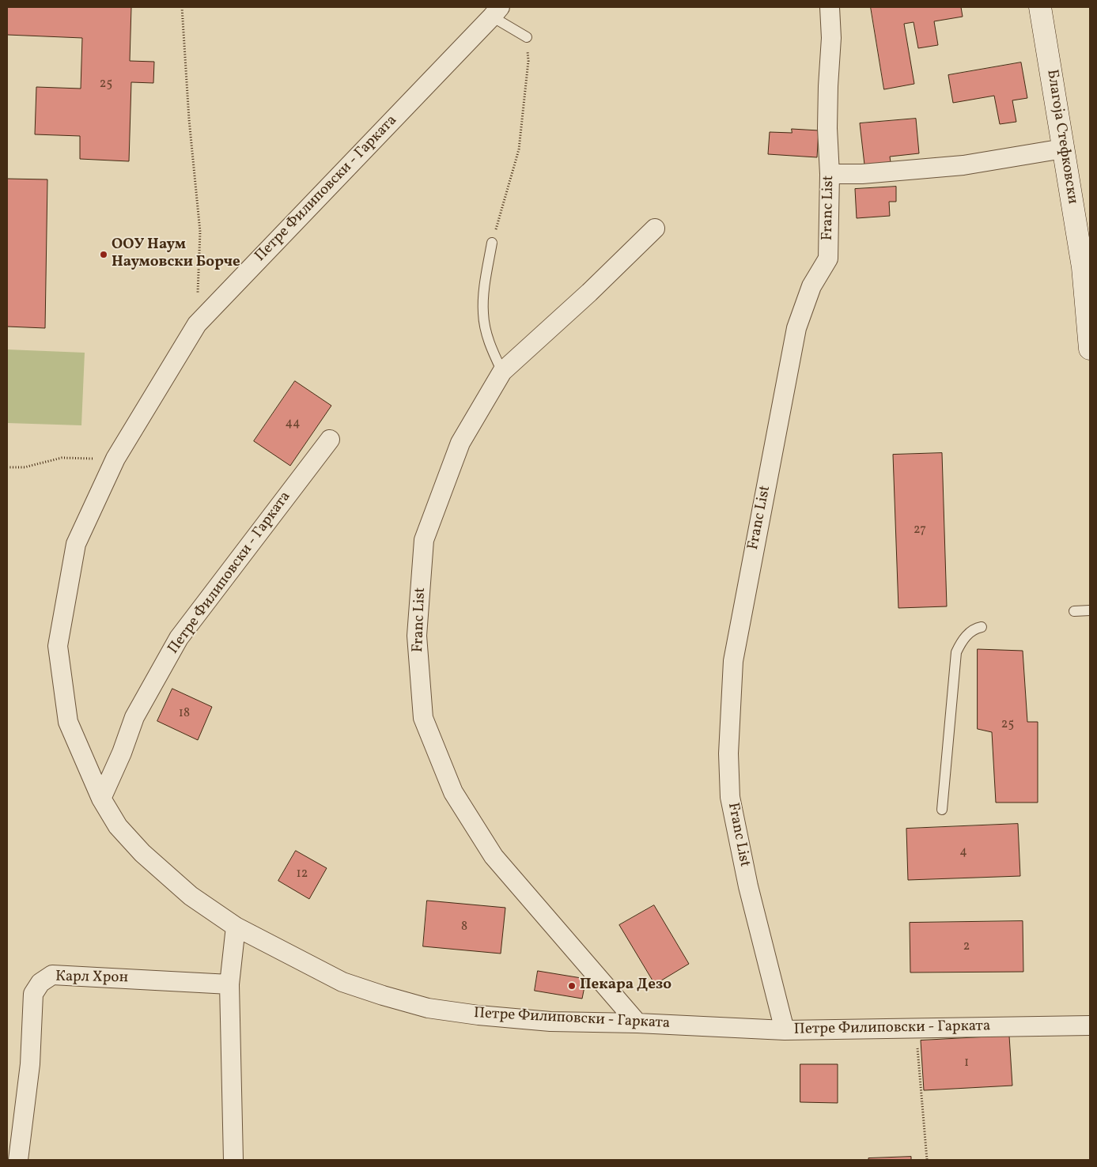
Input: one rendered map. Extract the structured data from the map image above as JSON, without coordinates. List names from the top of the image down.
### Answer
{
  "streets": {
    "main road": ["Благоја Стефковски"],
    "street": ["Петре Филиповски - Гарката", "Franc List", "Карл Хрон"]
  },
  "crossings": [
    ["Петре Филиповски - Гарката", "Franc List"]
  ],
  "places": ["ООУ Наум Наумовски Борче", "Пекара Дезо"],
  "house_numbers": [
    "25",
    "44",
    "27",
    "18",
    "25",
    "4",
    "12",
    "8",
    "2",
    "1"
  ]
}
